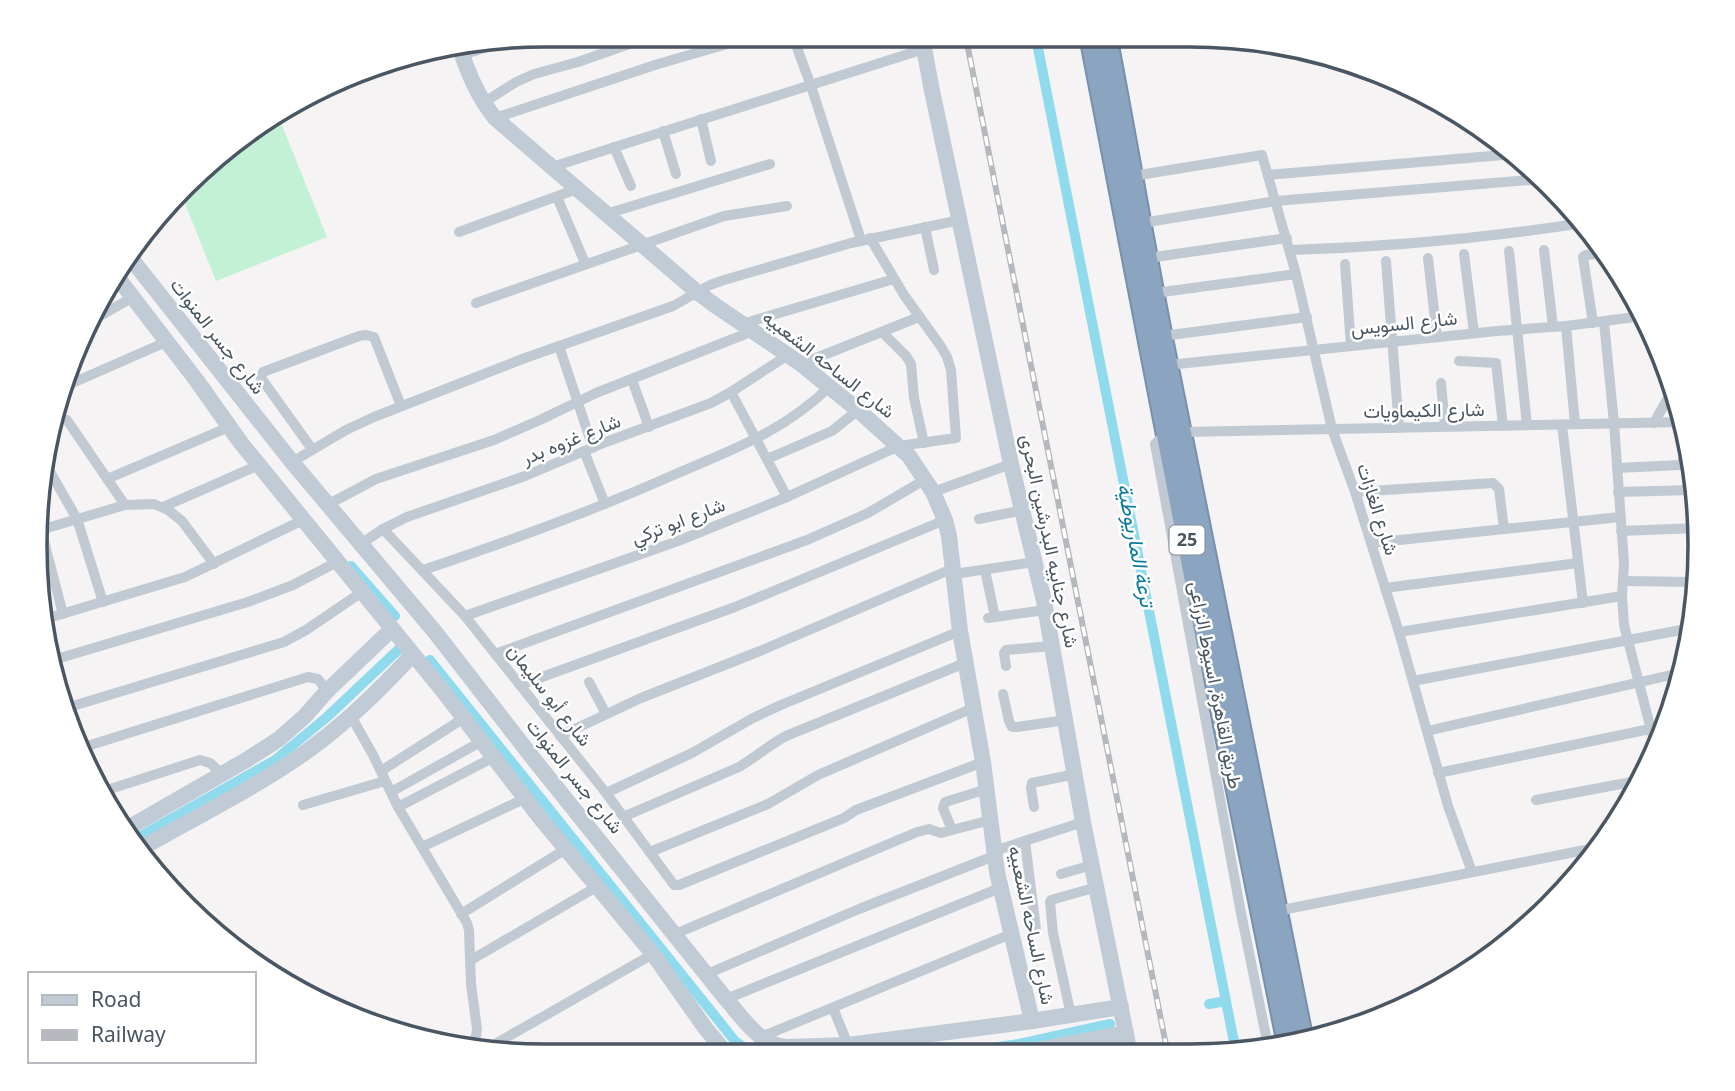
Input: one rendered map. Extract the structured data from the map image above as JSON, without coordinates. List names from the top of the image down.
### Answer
{
  "streets": {
    "highway": ["25", "طريق القاهرة, اسيوط الزراعى"],
    "street": [
      "شارع السويس",
      "شارع جسر المنوات",
      "شارع الساحه الشعبيه",
      "شارع الكيماويات",
      "شارع غزوه بدر",
      "شارع الغازات",
      "شارع ابو تركي",
      "شارع جنابيه البدرشين البحرى",
      "شارع أبو سليمان"
    ]
  },
  "crossings": [
    ["شارع السويس", "شارع الغازات"],
    ["شارع السويس", "طريق القاهرة, اسيوط الزراعى"],
    ["شارع جسر المنوات", "شارع غزوه بدر"],
    ["شارع الساحه الشعبيه", "شارع غزوه بدر"],
    ["شارع الساحه الشعبيه", "شارع ابو تركي"],
    ["شارع الساحه الشعبيه", "شارع أبو سليمان"],
    ["شارع الكيماويات", "شارع الغازات"],
    ["شارع الكيماويات", "طريق القاهرة, اسيوط الزراعى"],
    ["شارع غزوه بدر", "شارع ابو تركي"],
    ["شارع غزوه بدر", "شارع أبو سليمان"],
    ["شارع الغازات", "طريق القاهرة, اسيوط الزراعى"],
    ["شارع ابو تركي", "شارع أبو سليمان"]
  ],
  "water": ["ترعة الماريوطية"],
  "legend": ["Road", "Railway"]
}
